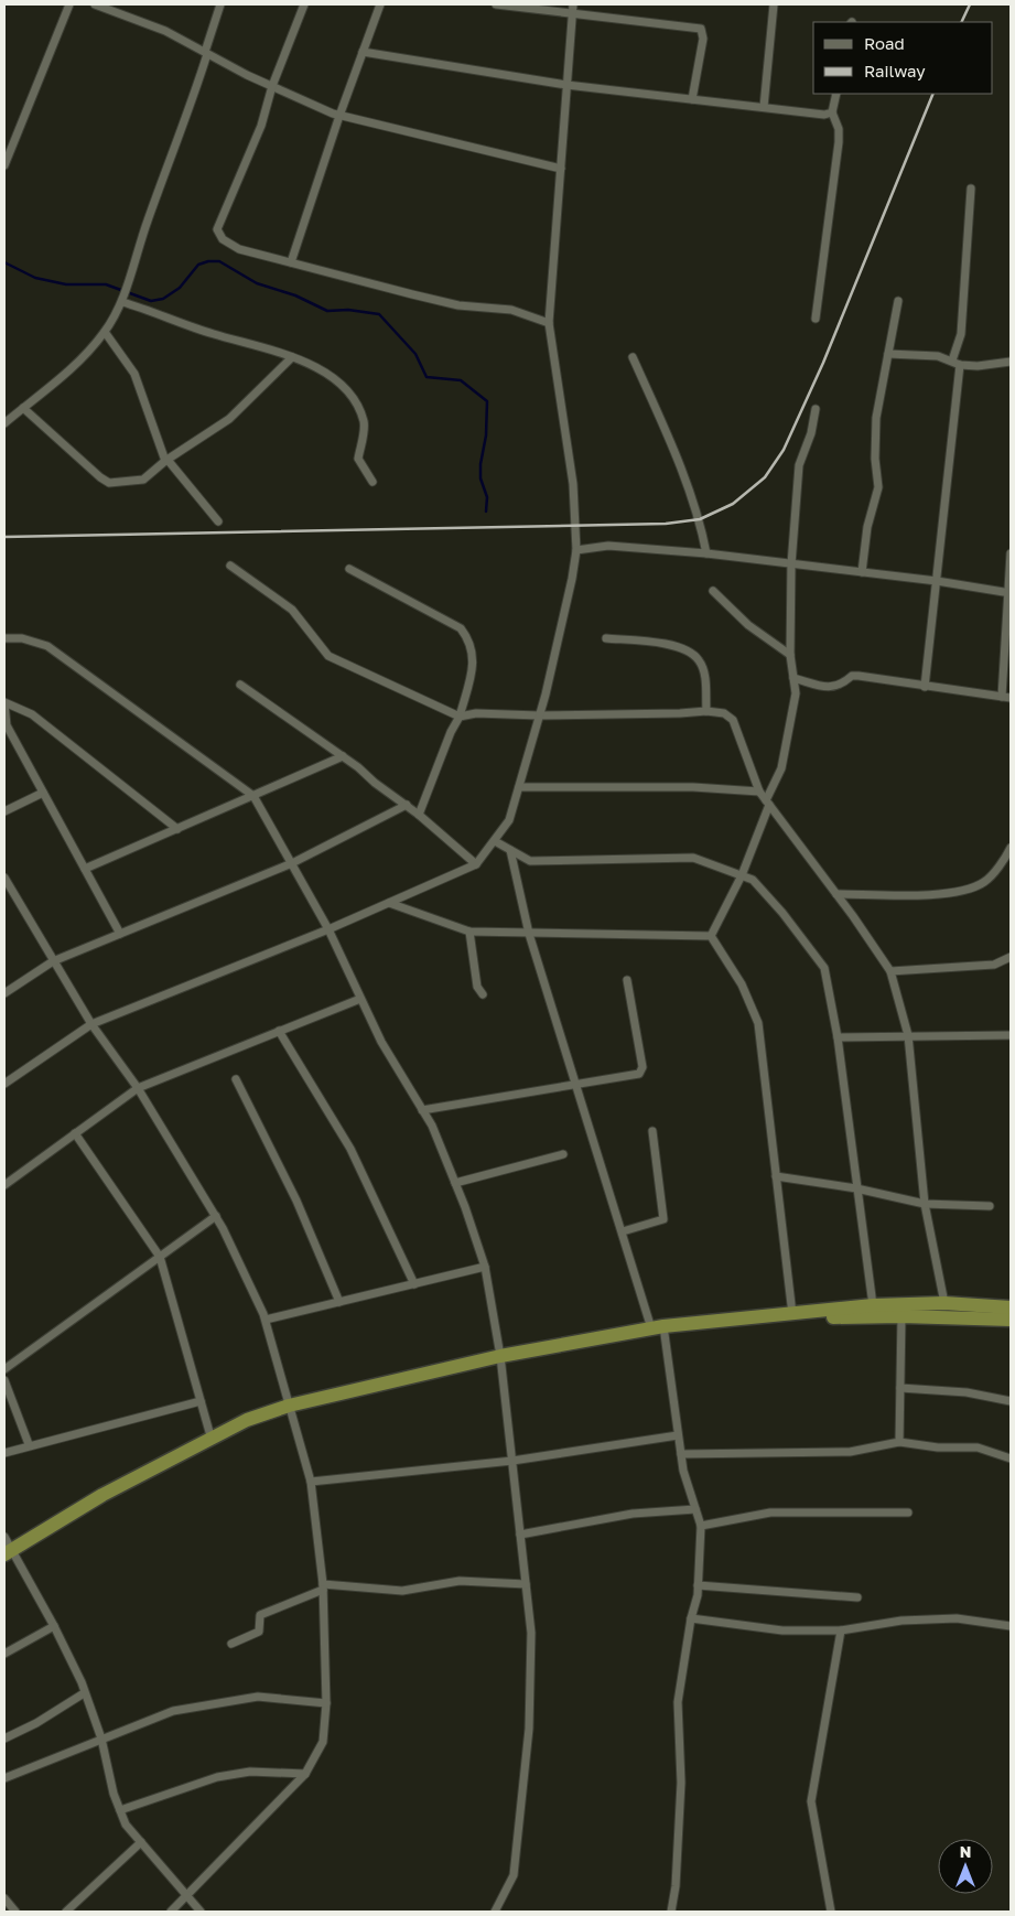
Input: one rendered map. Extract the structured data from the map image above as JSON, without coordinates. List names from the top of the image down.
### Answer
{
  "legend": ["Road", "Railway"],
  "north": "top"
}
